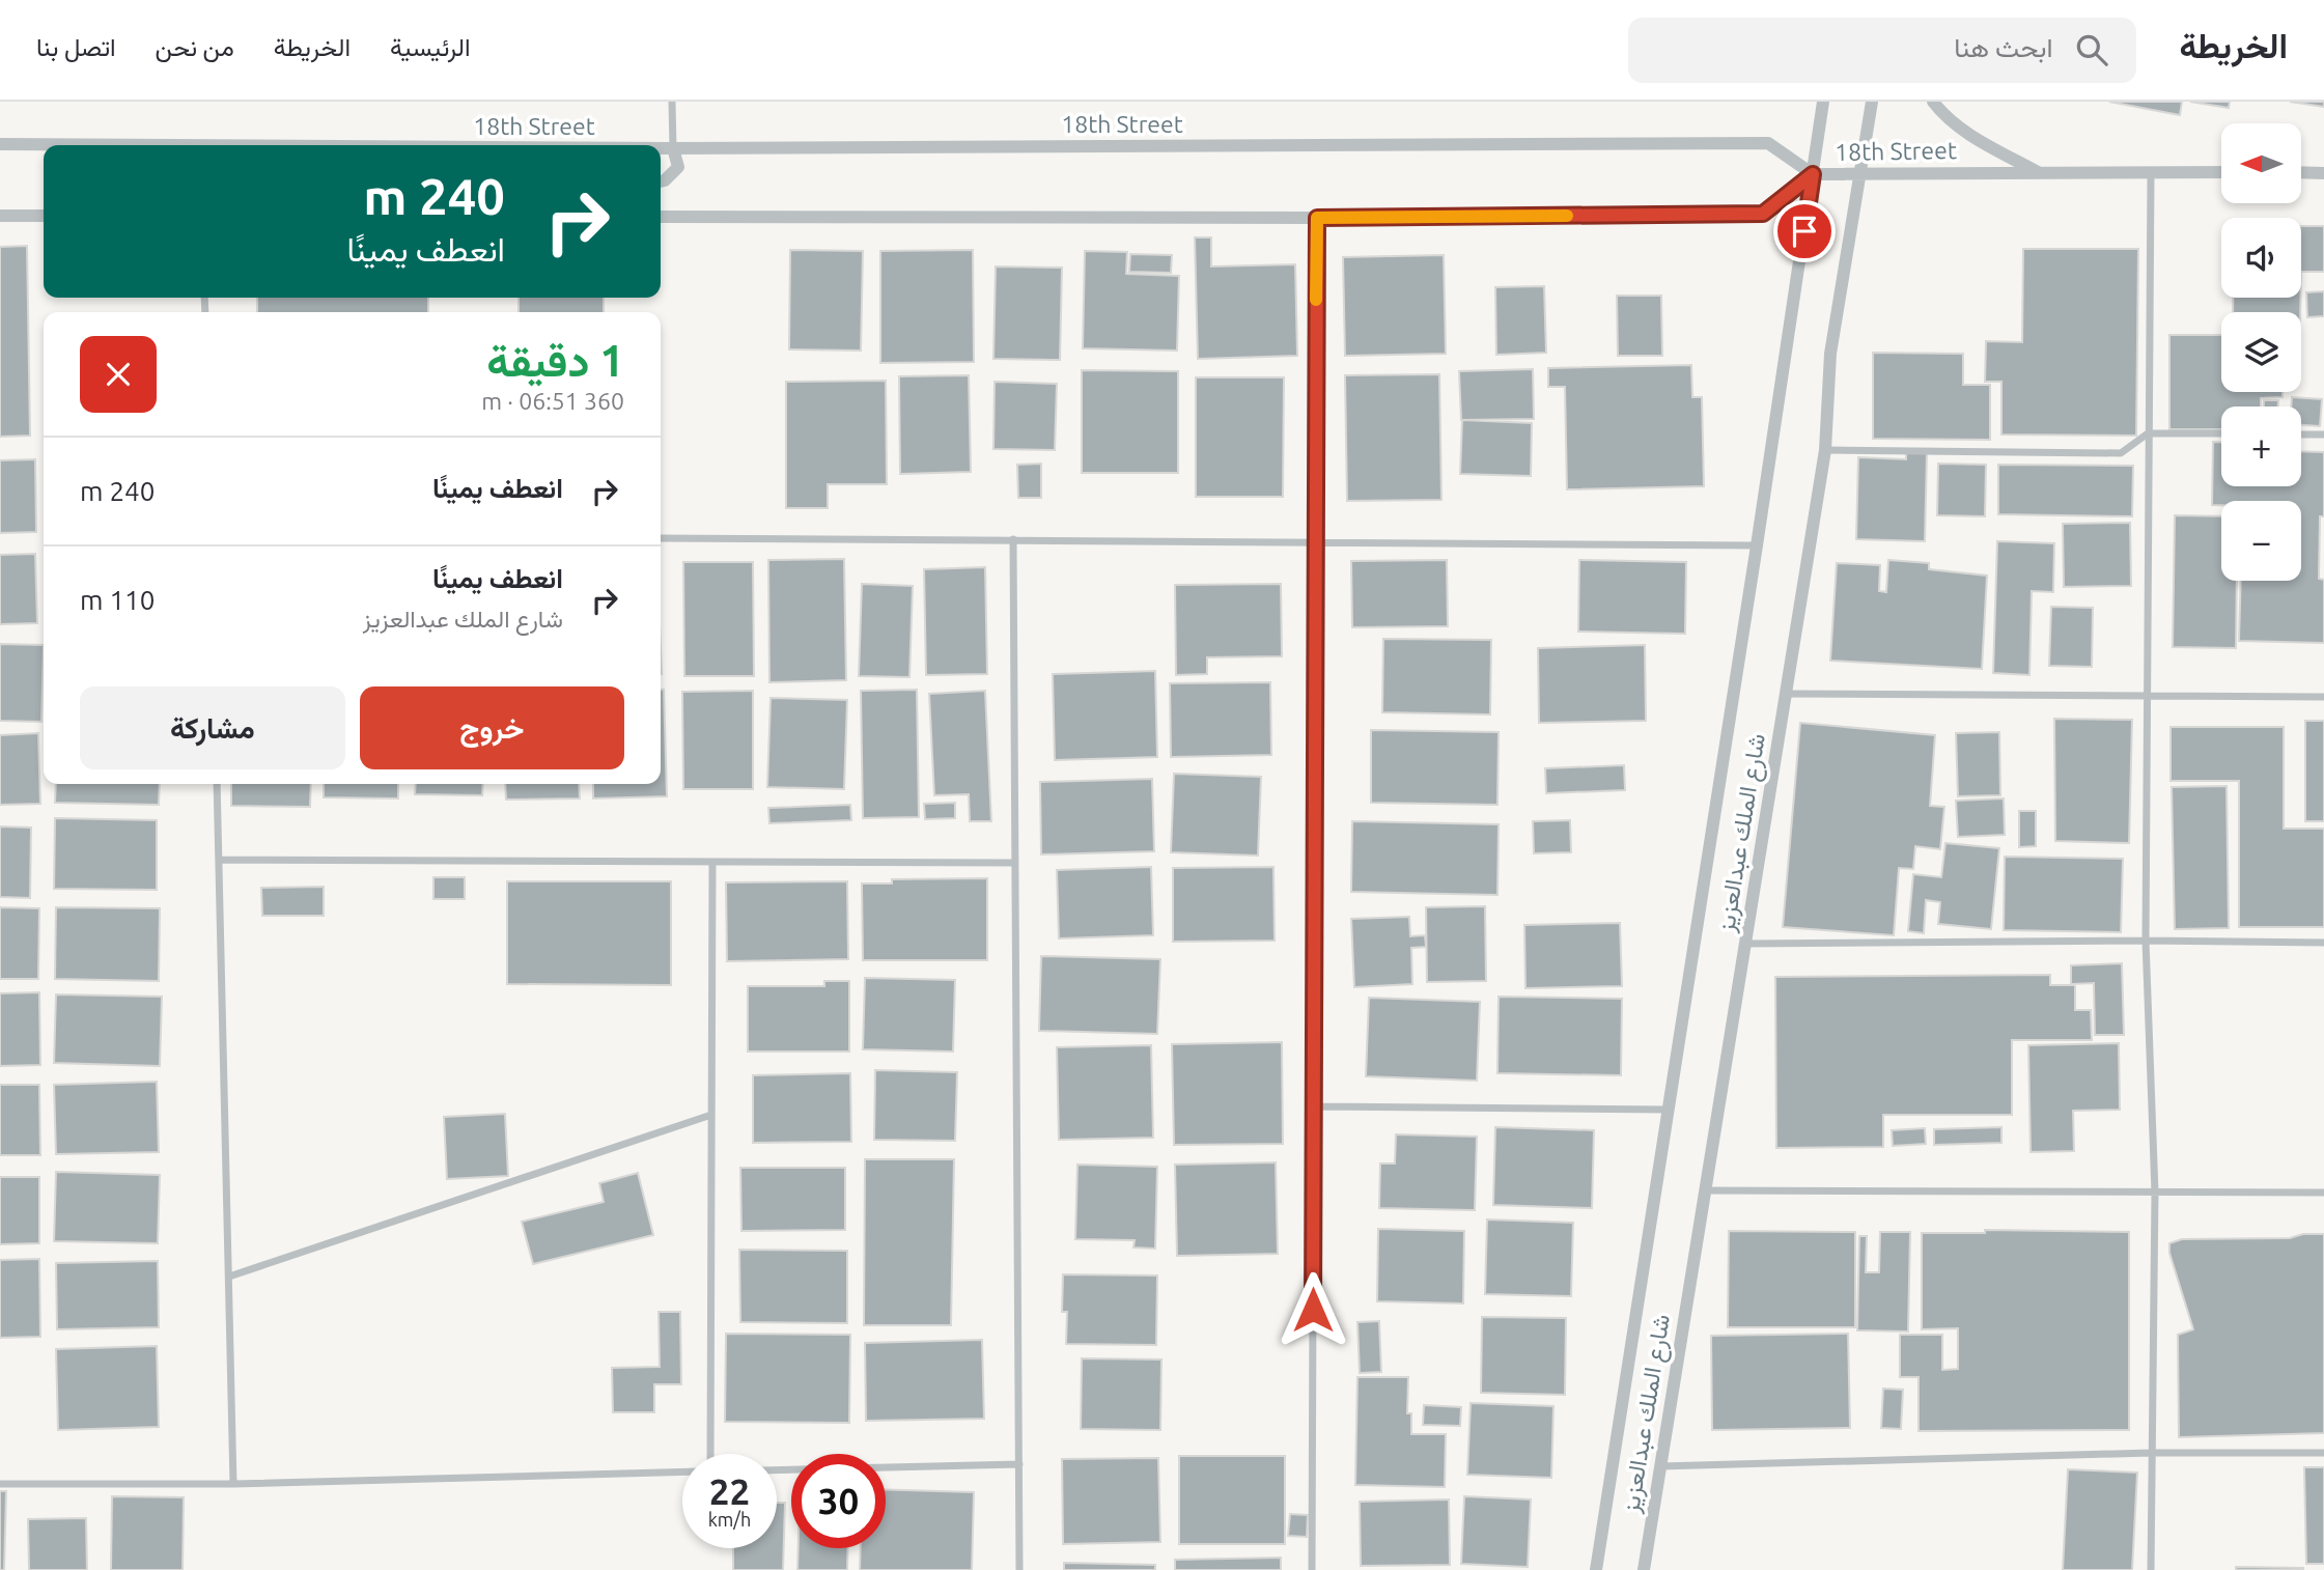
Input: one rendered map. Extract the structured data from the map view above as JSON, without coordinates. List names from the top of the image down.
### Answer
{
  "streets": {
    "street": ["18th Street", "شارع الملك عبدالعزيز"]
  },
  "crossings": [
    ["18th Street", "شارع الملك عبدالعزيز"]
  ],
  "north": "left",
  "page": {
    "header": "الخريطة",
    "search": "ابحث هنا",
    "nav": [
      "الرئيسية",
      "الخريطة",
      "من نحن",
      "اتصل بنا"
    ],
    "map_buttons": ["+", "−"],
    "turn": ["240 m", "انعطف يمينًا"],
    "heading": ["1 دقيقة", "360 m · 06:51"],
    "list": [
      {
        "name": "انعطف يمينًا",
        "value": "240 m"
      },
      {
        "name": "انعطف يمينًا",
        "note": "شارع الملك عبدالعزيز",
        "value": "110 m"
      }
    ],
    "buttons": ["خروج", "مشاركة"],
    "speed": "22 km/h",
    "limit": "30"
  }
}
